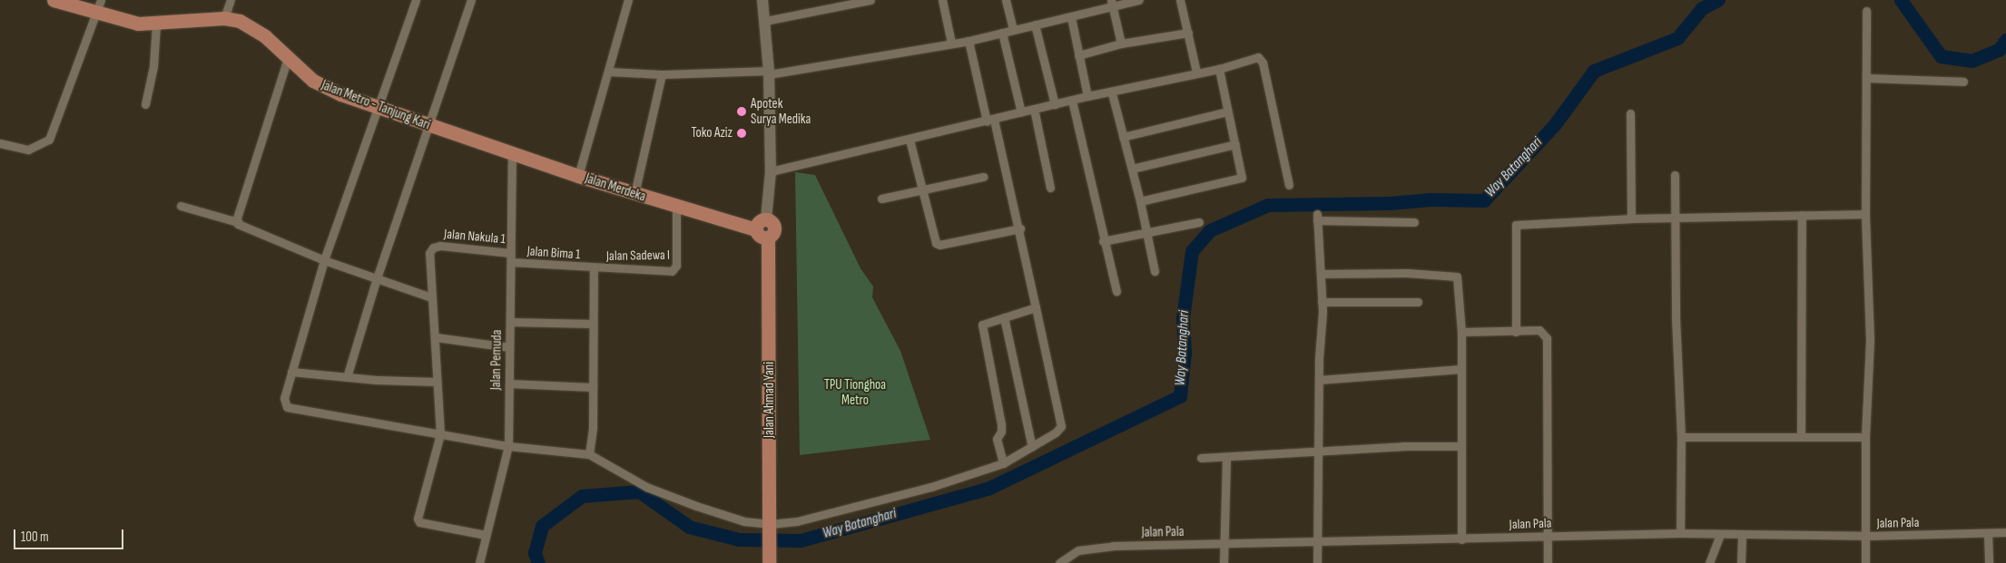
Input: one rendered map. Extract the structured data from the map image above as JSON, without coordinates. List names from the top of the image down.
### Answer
{
  "streets": {
    "main road": ["Jalan Metro - Tanjung Kari", "Jalan Merdeka", "Jalan Ahmad Yani"],
    "street": [
      "Jalan Nakula 1",
      "Jalan Bima 1",
      "Jalan Sadewa I",
      "Jalan Pemuda",
      "Jalan Pala"
    ]
  },
  "crossings": [
    ["Jalan Metro - Tanjung Kari", "Jalan Merdeka"],
    ["Jalan Merdeka", "Jalan Sadewa I"],
    ["Jalan Merdeka", "Jalan Pemuda"],
    ["Jalan Merdeka", "Jalan Ahmad Yani"],
    ["Jalan Nakula 1", "Jalan Pemuda"],
    ["Jalan Bima 1", "Jalan Sadewa I"],
    ["Jalan Bima 1", "Jalan Pemuda"]
  ],
  "water": ["Way Batanghari"],
  "parks": ["TPU Tionghoa Metro"],
  "places": ["Apotek Surya Medika", "Toko Aziz"],
  "scale_bar": "100 m"
}
